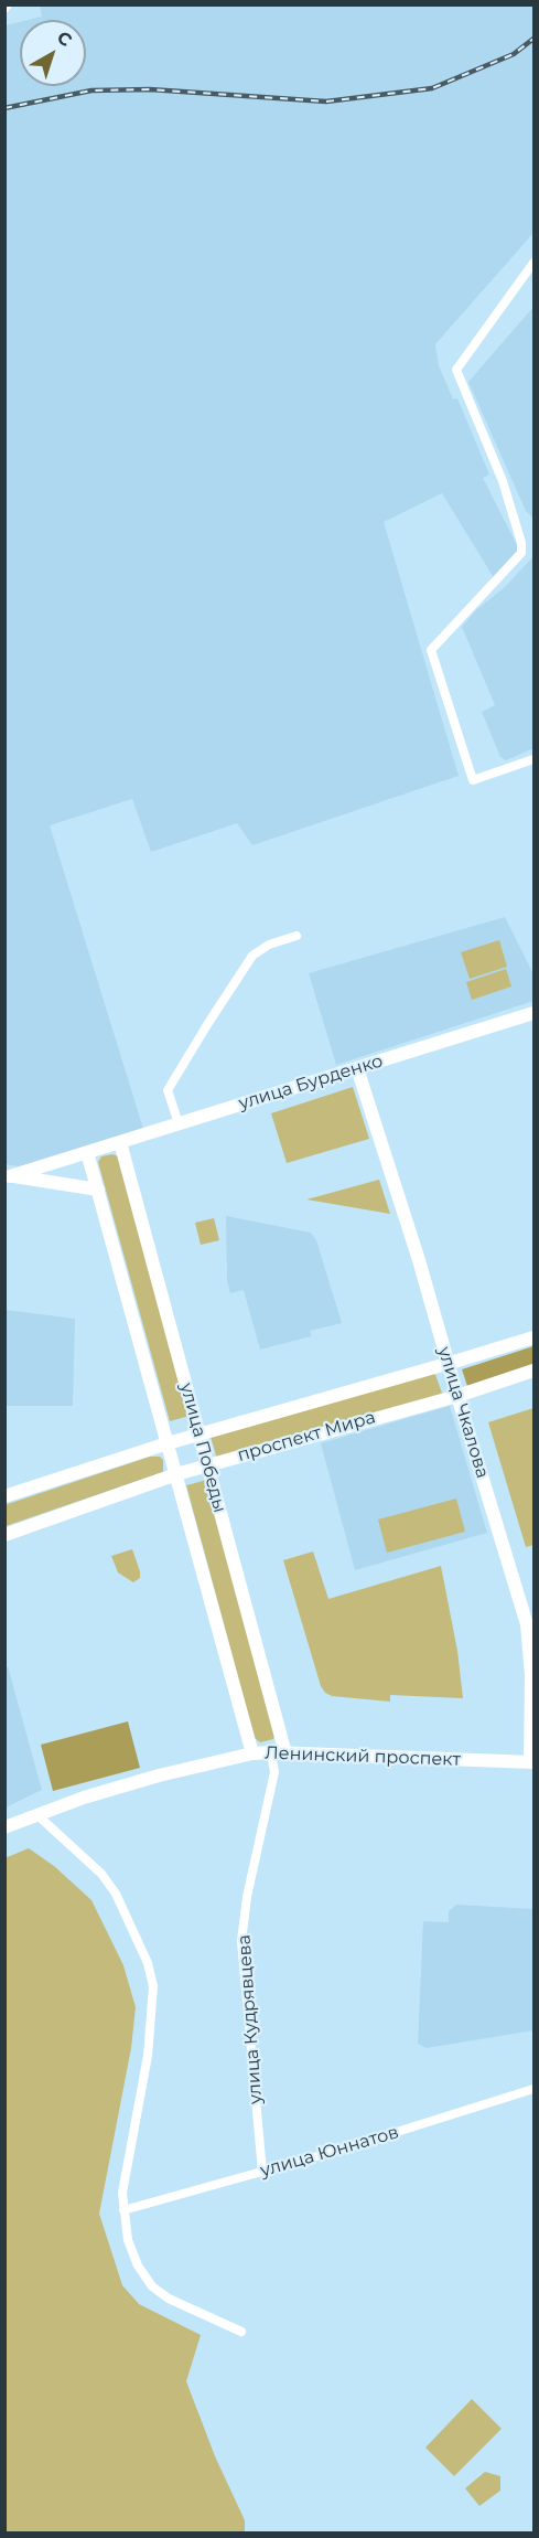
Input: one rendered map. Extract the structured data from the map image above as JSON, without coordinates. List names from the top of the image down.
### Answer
{
  "streets": {
    "street": [
      "улица Бурденко",
      "улица Чкалова",
      "проспект Мира",
      "улица Победы",
      "Ленинский проспект",
      "улица Кудрявцева",
      "улица Юннатов"
    ]
  },
  "crossings": [
    ["улица Бурденко", "улица Чкалова"],
    ["улица Бурденко", "улица Победы"],
    ["улица Чкалова", "проспект Мира"],
    ["улица Чкалова", "Ленинский проспект"],
    ["проспект Мира", "улица Победы"],
    ["улица Победы", "Ленинский проспект"],
    ["Ленинский проспект", "улица Кудрявцева"],
    ["улица Кудрявцева", "улица Юннатов"]
  ],
  "north": "top right"
}
